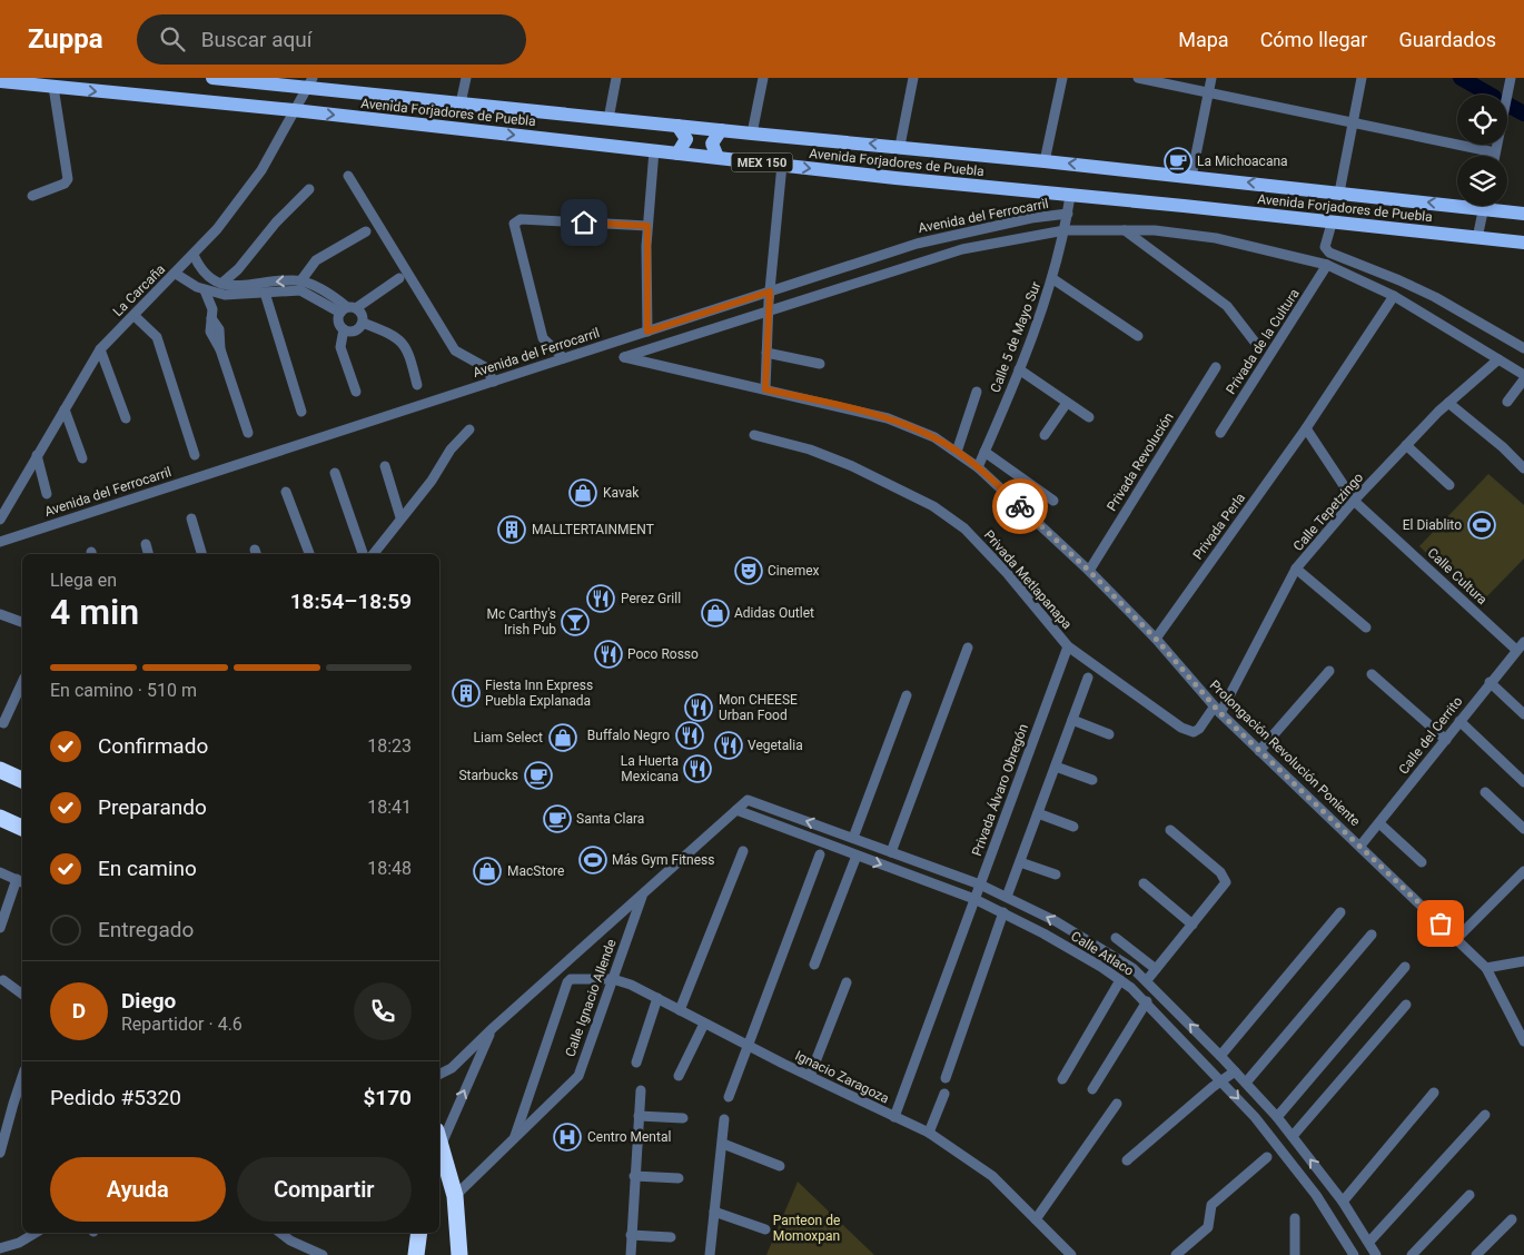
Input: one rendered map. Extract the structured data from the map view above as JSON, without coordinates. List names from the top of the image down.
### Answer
{
  "streets": {
    "main road": ["Avenida Forjadores de Puebla", "MEX 150"],
    "street": [
      "Avenida del Ferrocarril",
      "La Carcaña",
      "Calle 5 de Mayo Sur",
      "Privada de la Cultura",
      "Privada Revolución",
      "Calle Tepetzingo",
      "Privada Perla",
      "Calle Cultura",
      "Privada Metlapanapa",
      "Calle del Cerrito",
      "Prolongación Revolución Poniente",
      "Privada Álvaro Obregón",
      "Calle Atlaco",
      "Calle Ignacio Allende",
      "Ignacio Zaragoza"
    ]
  },
  "crossings": [
    ["Avenida Forjadores de Puebla", "Avenida del Ferrocarril"],
    ["Avenida Forjadores de Puebla", "La Carcaña"],
    ["Avenida del Ferrocarril", "Calle 5 de Mayo Sur"],
    ["Avenida del Ferrocarril", "Privada de la Cultura"],
    ["Avenida del Ferrocarril", "Calle Tepetzingo"],
    ["Avenida del Ferrocarril", "Privada Perla"],
    ["Avenida del Ferrocarril", "Prolongación Revolución Poniente"],
    ["Calle 5 de Mayo Sur", "Prolongación Revolución Poniente"],
    ["Privada Revolución", "Prolongación Revolución Poniente"],
    ["Calle Tepetzingo", "Calle Cultura"],
    ["Calle Tepetzingo", "Prolongación Revolución Poniente"],
    ["Privada Perla", "Calle Cultura"],
    ["Privada Perla", "Prolongación Revolución Poniente"],
    ["Calle Cultura", "Calle del Cerrito"],
    ["Privada Metlapanapa", "Privada Álvaro Obregón"],
    ["Calle del Cerrito", "Prolongación Revolución Poniente"],
    ["Privada Álvaro Obregón", "Calle Atlaco"],
    ["Privada Álvaro Obregón", "Ignacio Zaragoza"],
    ["Calle Ignacio Allende", "Ignacio Zaragoza"]
  ],
  "parks": ["Panteon de Momoxpan"],
  "places": {
    "cafe": ["La Michoacana", "Starbucks", "Santa Clara"],
    "shop": [
      "Kavak",
      "Adidas Outlet",
      "Liam Select",
      "MacStore"
    ],
    "sports": ["El Diablito", "Más Gym Fitness"],
    "building": ["MALLTERTAINMENT", "Fiesta Inn Express Puebla Explanada"],
    "theatre": ["Cinemex"],
    "restaurant": [
      "Perez Grill",
      "Poco Rosso",
      "Mon CHEESE Urban Food",
      "Buffalo Negro",
      "Vegetalia",
      "La Huerta Mexicana"
    ],
    "bar": ["Mc Carthy's Irish Pub"],
    "hospital": ["Centro Mental"]
  },
  "page": {
    "header": "Zuppa",
    "search": "Buscar aquí",
    "nav": ["Mapa", "Cómo llegar", "Guardados"],
    "heading": ["4 min", "Llega en", "18:54–18:59"],
    "panel": [
      "Diego",
      "Repartidor · 4.6",
      "Pedido #5320",
      "$170"
    ],
    "bar": "En camino · 510 m",
    "list": [
      ["Confirmado", "18:23"],
      ["Preparando", "18:41"],
      ["En camino", "18:48"],
      "Entregado"
    ],
    "round": "D",
    "buttons": ["Ayuda", "Compartir"]
  }
}
